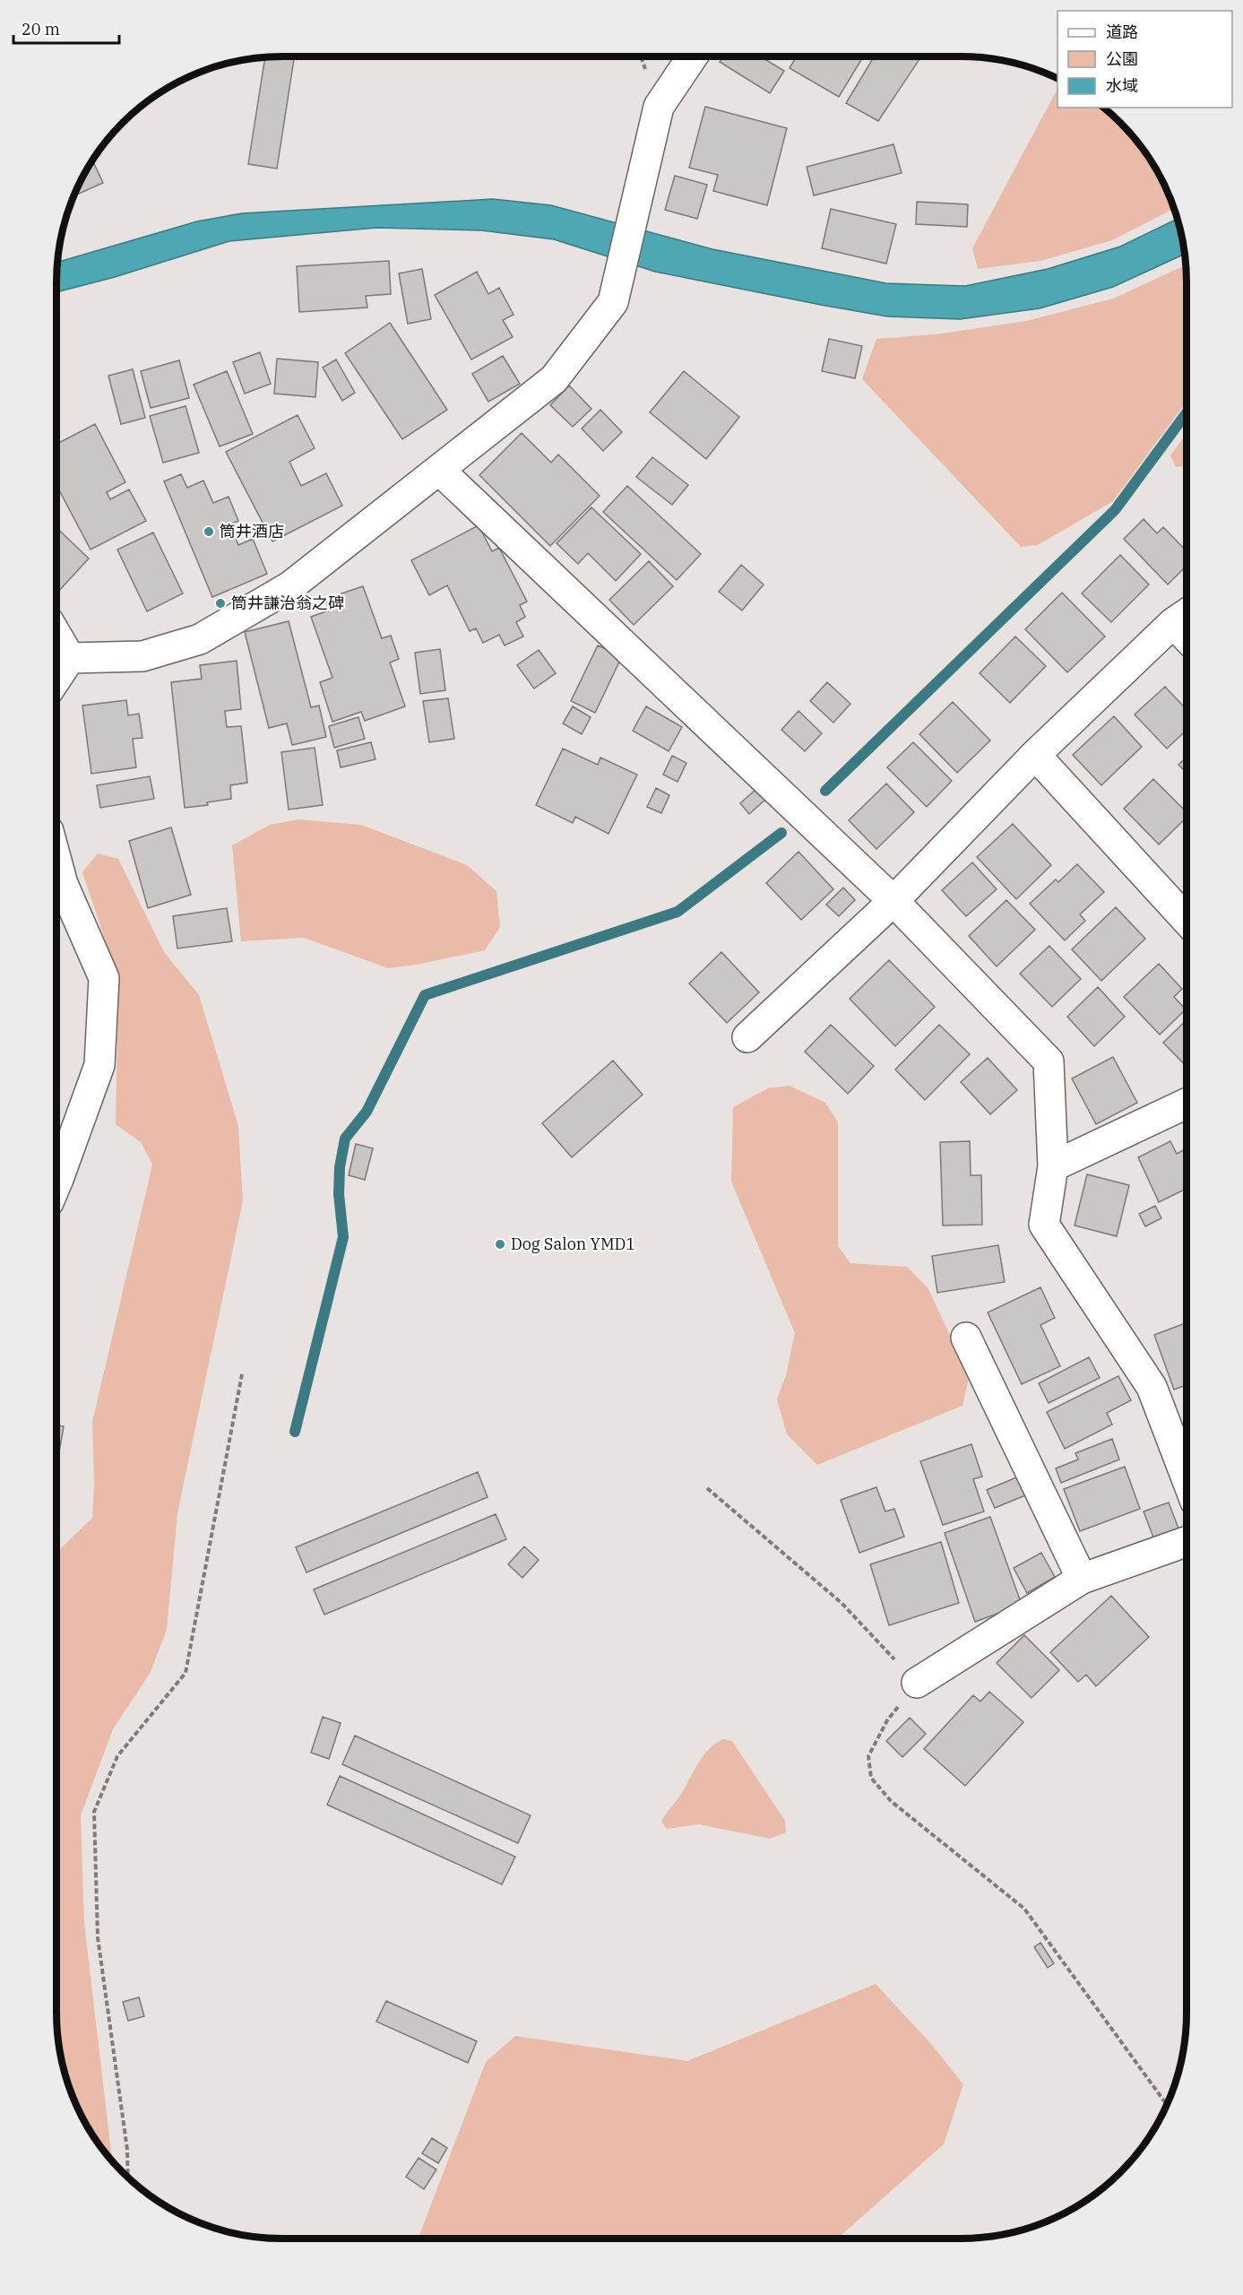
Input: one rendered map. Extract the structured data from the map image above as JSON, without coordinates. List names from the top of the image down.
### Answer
{
  "places": ["筒井酒店", "筒井謙治翁之碑", "Dog Salon YMD1"],
  "legend": ["道路", "公園", "水域"],
  "scale_bar": "20 m"
}
